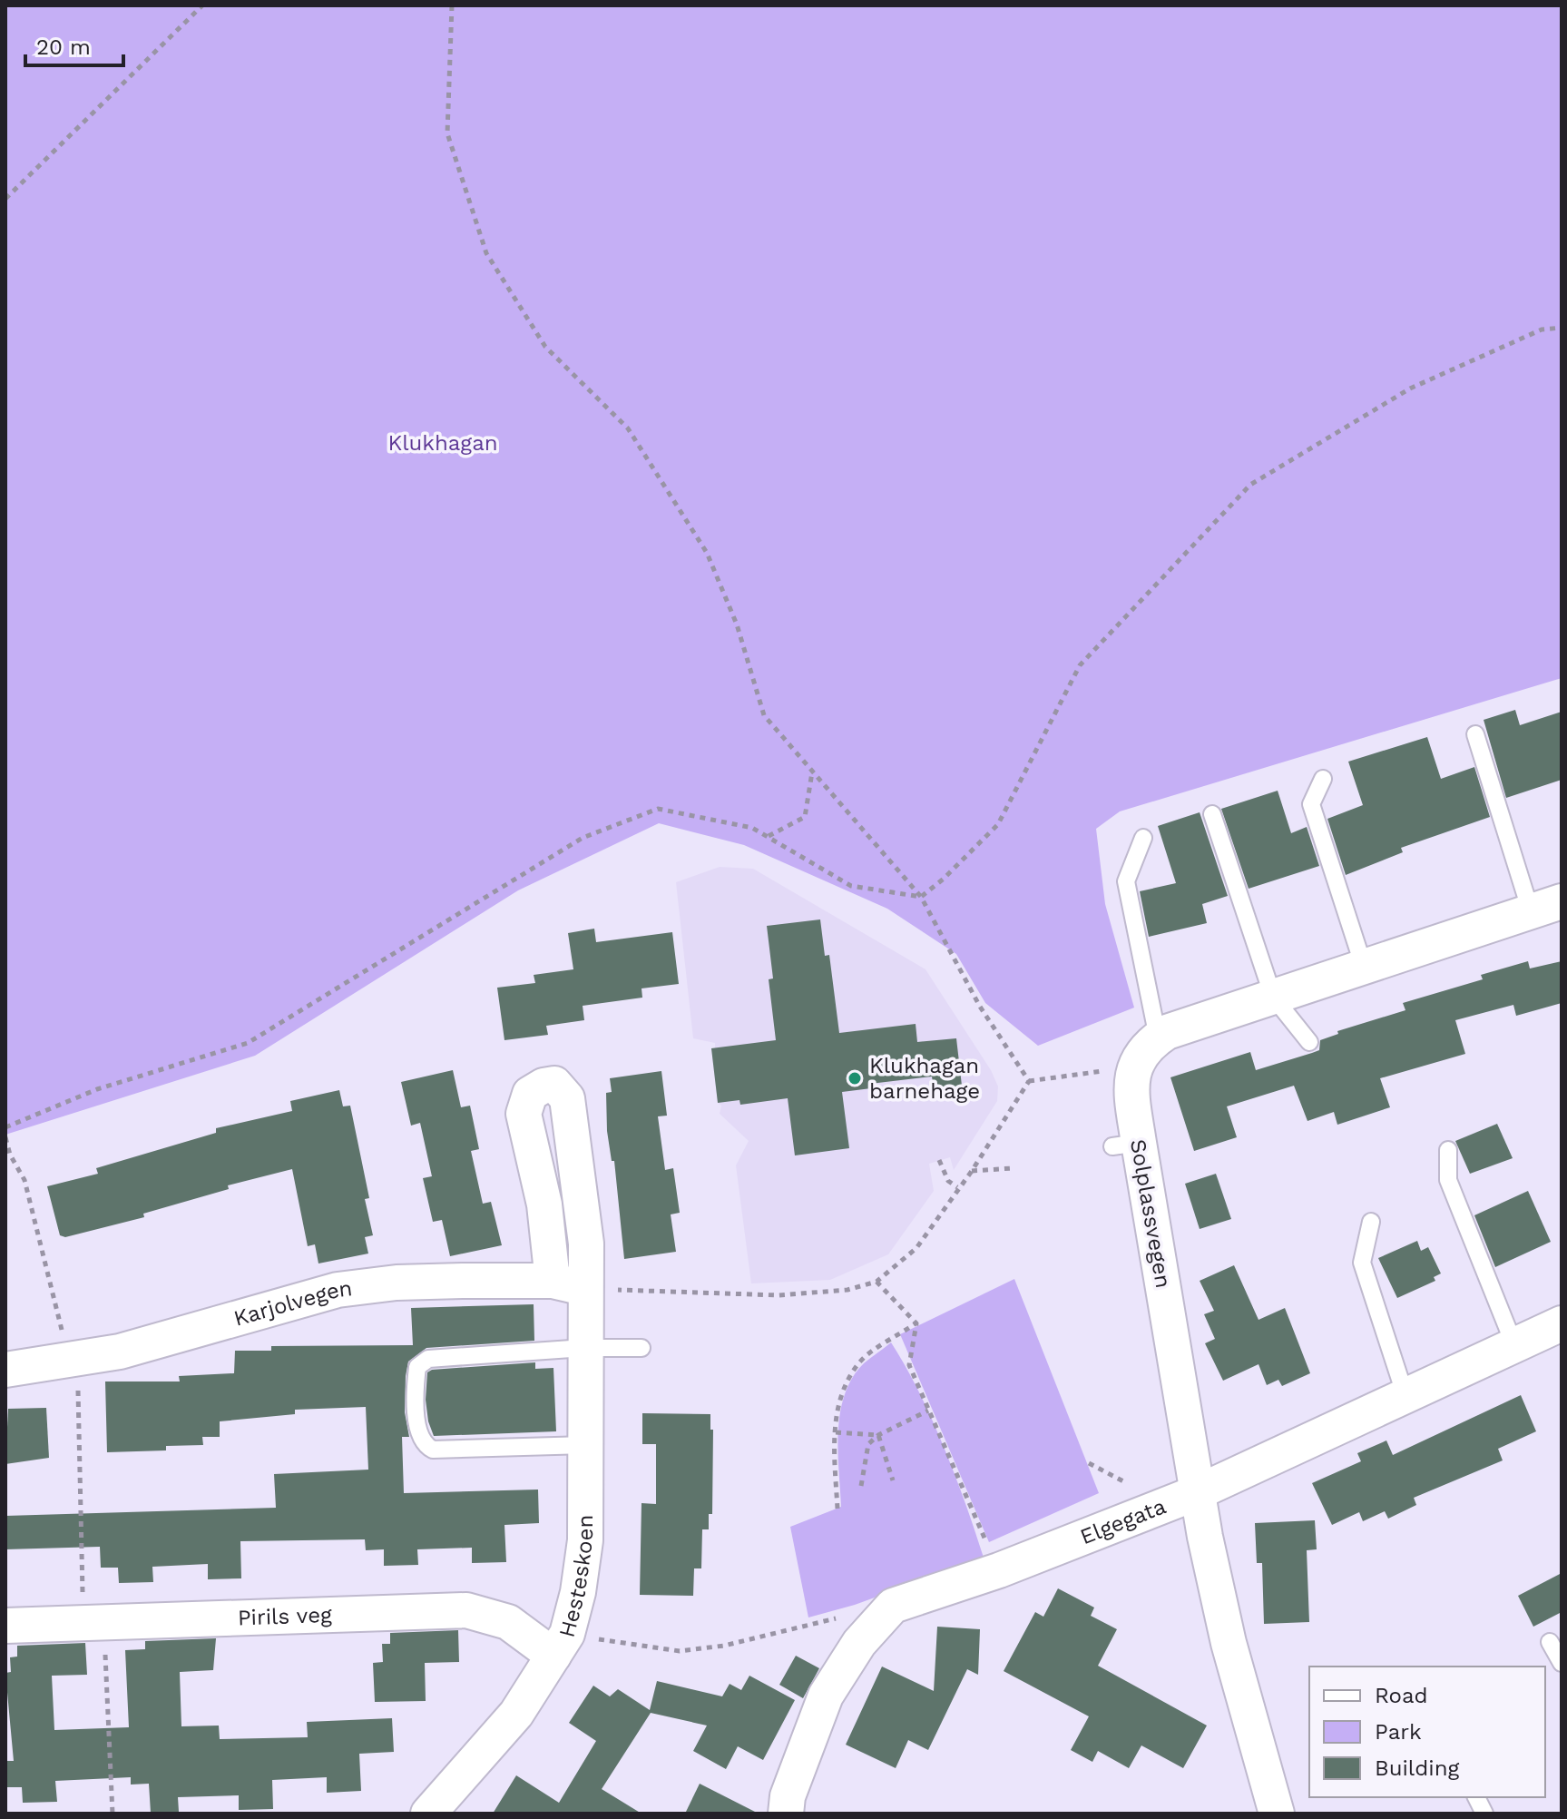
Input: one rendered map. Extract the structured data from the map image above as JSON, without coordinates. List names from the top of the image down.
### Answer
{
  "streets": {
    "street": [
      "Solplassvegen",
      "Karjolvegen",
      "Elgegata",
      "Hesteskoen",
      "Pirils veg"
    ]
  },
  "crossings": [
    ["Solplassvegen", "Elgegata"],
    ["Karjolvegen", "Hesteskoen"],
    ["Hesteskoen", "Pirils veg"]
  ],
  "parks": ["Klukhagan"],
  "places": ["Klukhagan barnehage"],
  "legend": ["Road", "Park", "Building"],
  "scale_bar": "20 m"
}
